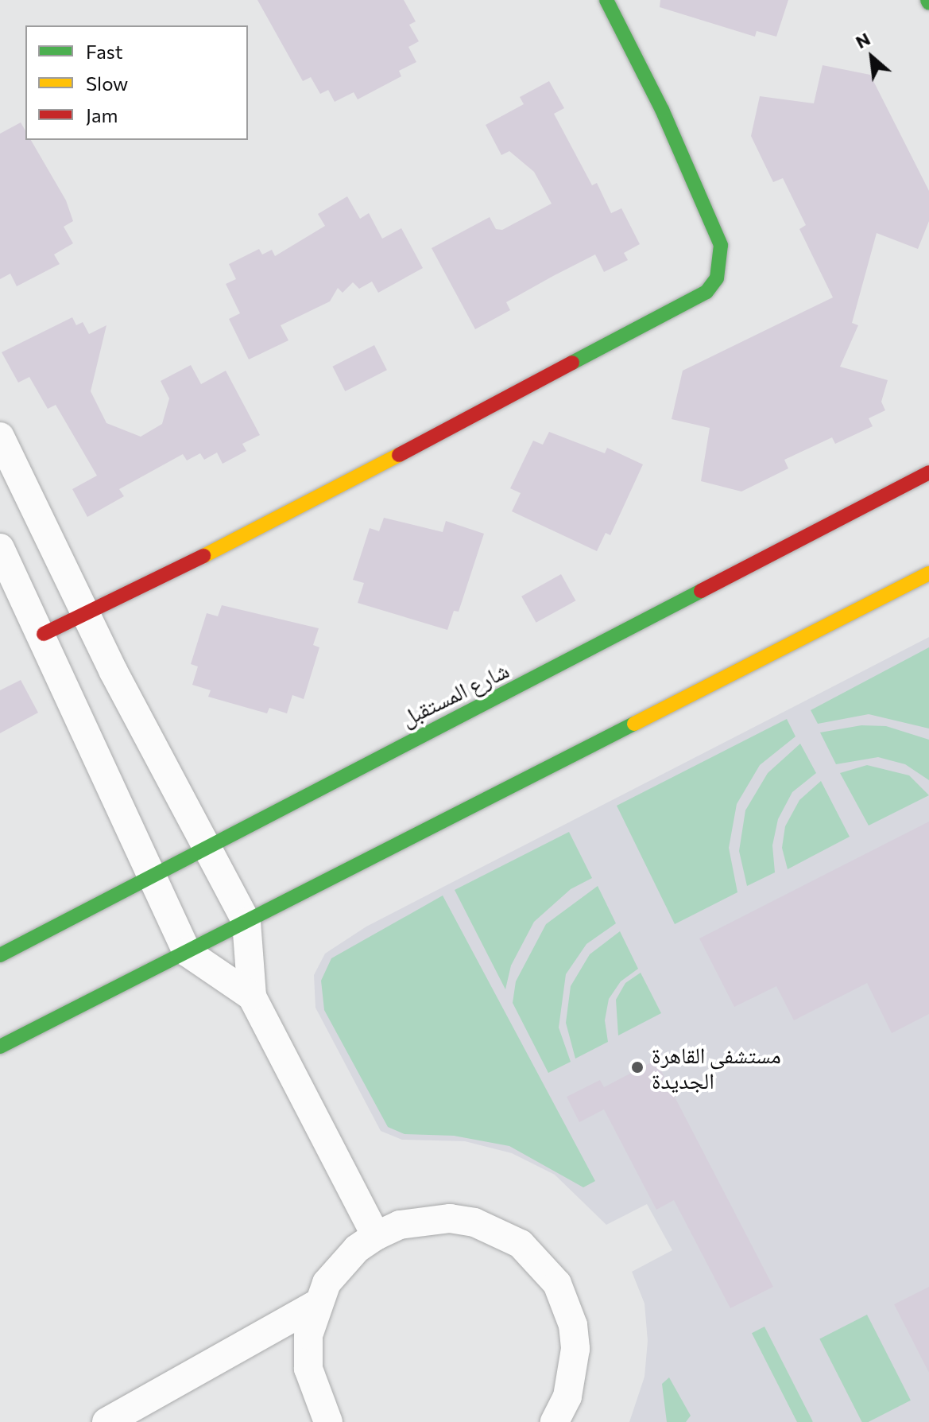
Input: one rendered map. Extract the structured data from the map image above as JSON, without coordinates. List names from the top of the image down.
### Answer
{
  "streets": {
    "street": ["شارع المستقبل"]
  },
  "places": ["مستشفى القاهرة الجديدة"],
  "legend": ["Fast", "Slow", "Jam"],
  "north": "top left"
}
